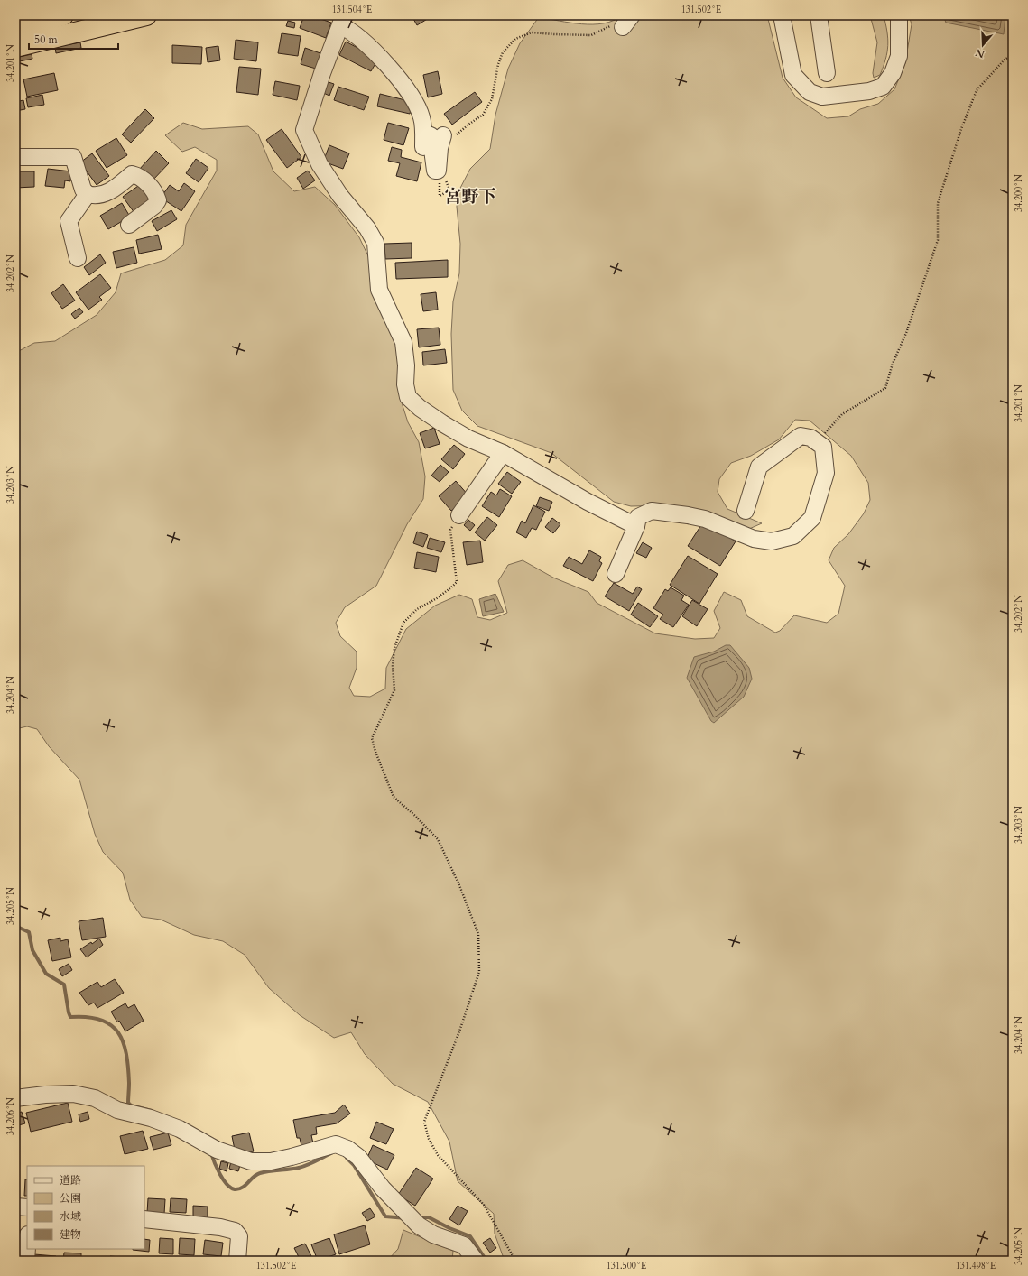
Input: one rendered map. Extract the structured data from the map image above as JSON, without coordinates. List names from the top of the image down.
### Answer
{
  "districts": ["宮野下"],
  "legend": [
    "道路",
    "公園",
    "水域",
    "建物"
  ],
  "scale_bar": "50 m",
  "north": "bottom",
  "coordinates": [
    "131.504°E",
    "131.502°E",
    "34.201°N",
    "34.200°N",
    "34.202°N",
    "34.203°N",
    "34.204°N",
    "34.205°N",
    "34.206°N",
    "131.500°E",
    "131.498°E"
  ]
}
